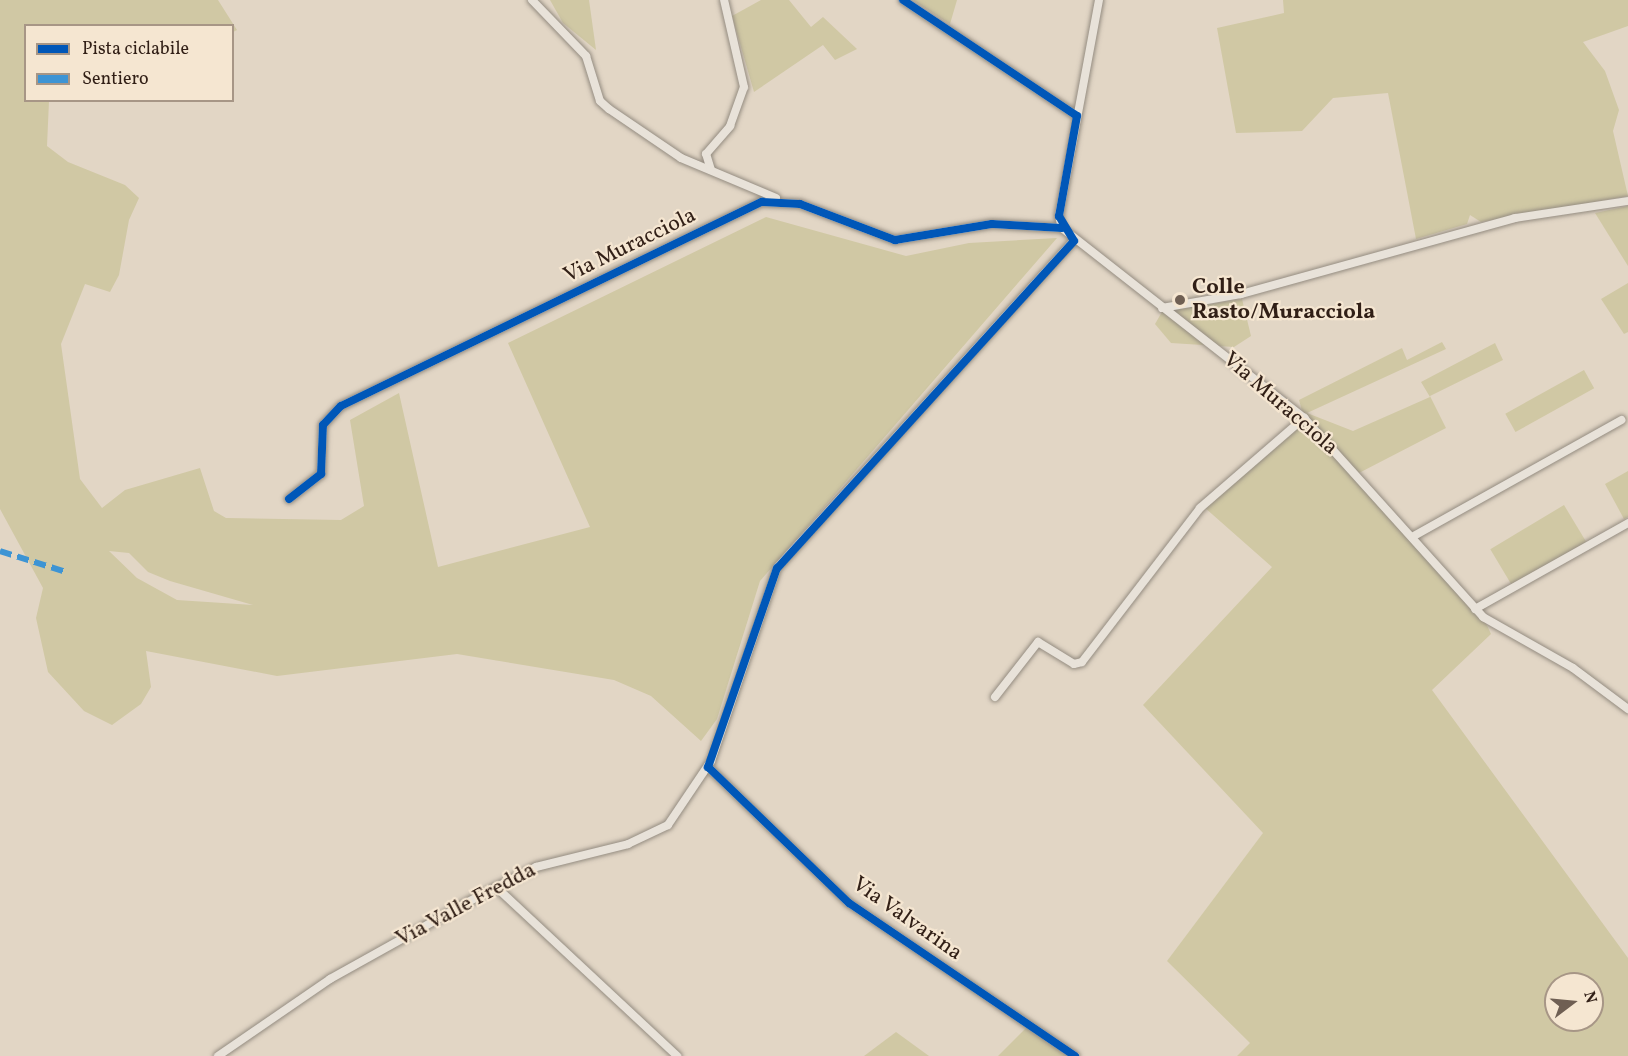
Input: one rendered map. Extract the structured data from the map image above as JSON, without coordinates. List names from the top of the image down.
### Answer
{
  "streets": {
    "street": ["Via Muracciola", "Via Valle Fredda", "Via Valvarina"]
  },
  "crossings": [
    ["Via Muracciola", "Via Valle Fredda"],
    ["Via Valle Fredda", "Via Valvarina"]
  ],
  "places": ["Colle Rasto/Muracciola"],
  "legend": ["Pista ciclabile", "Sentiero"],
  "north": "right"
}
